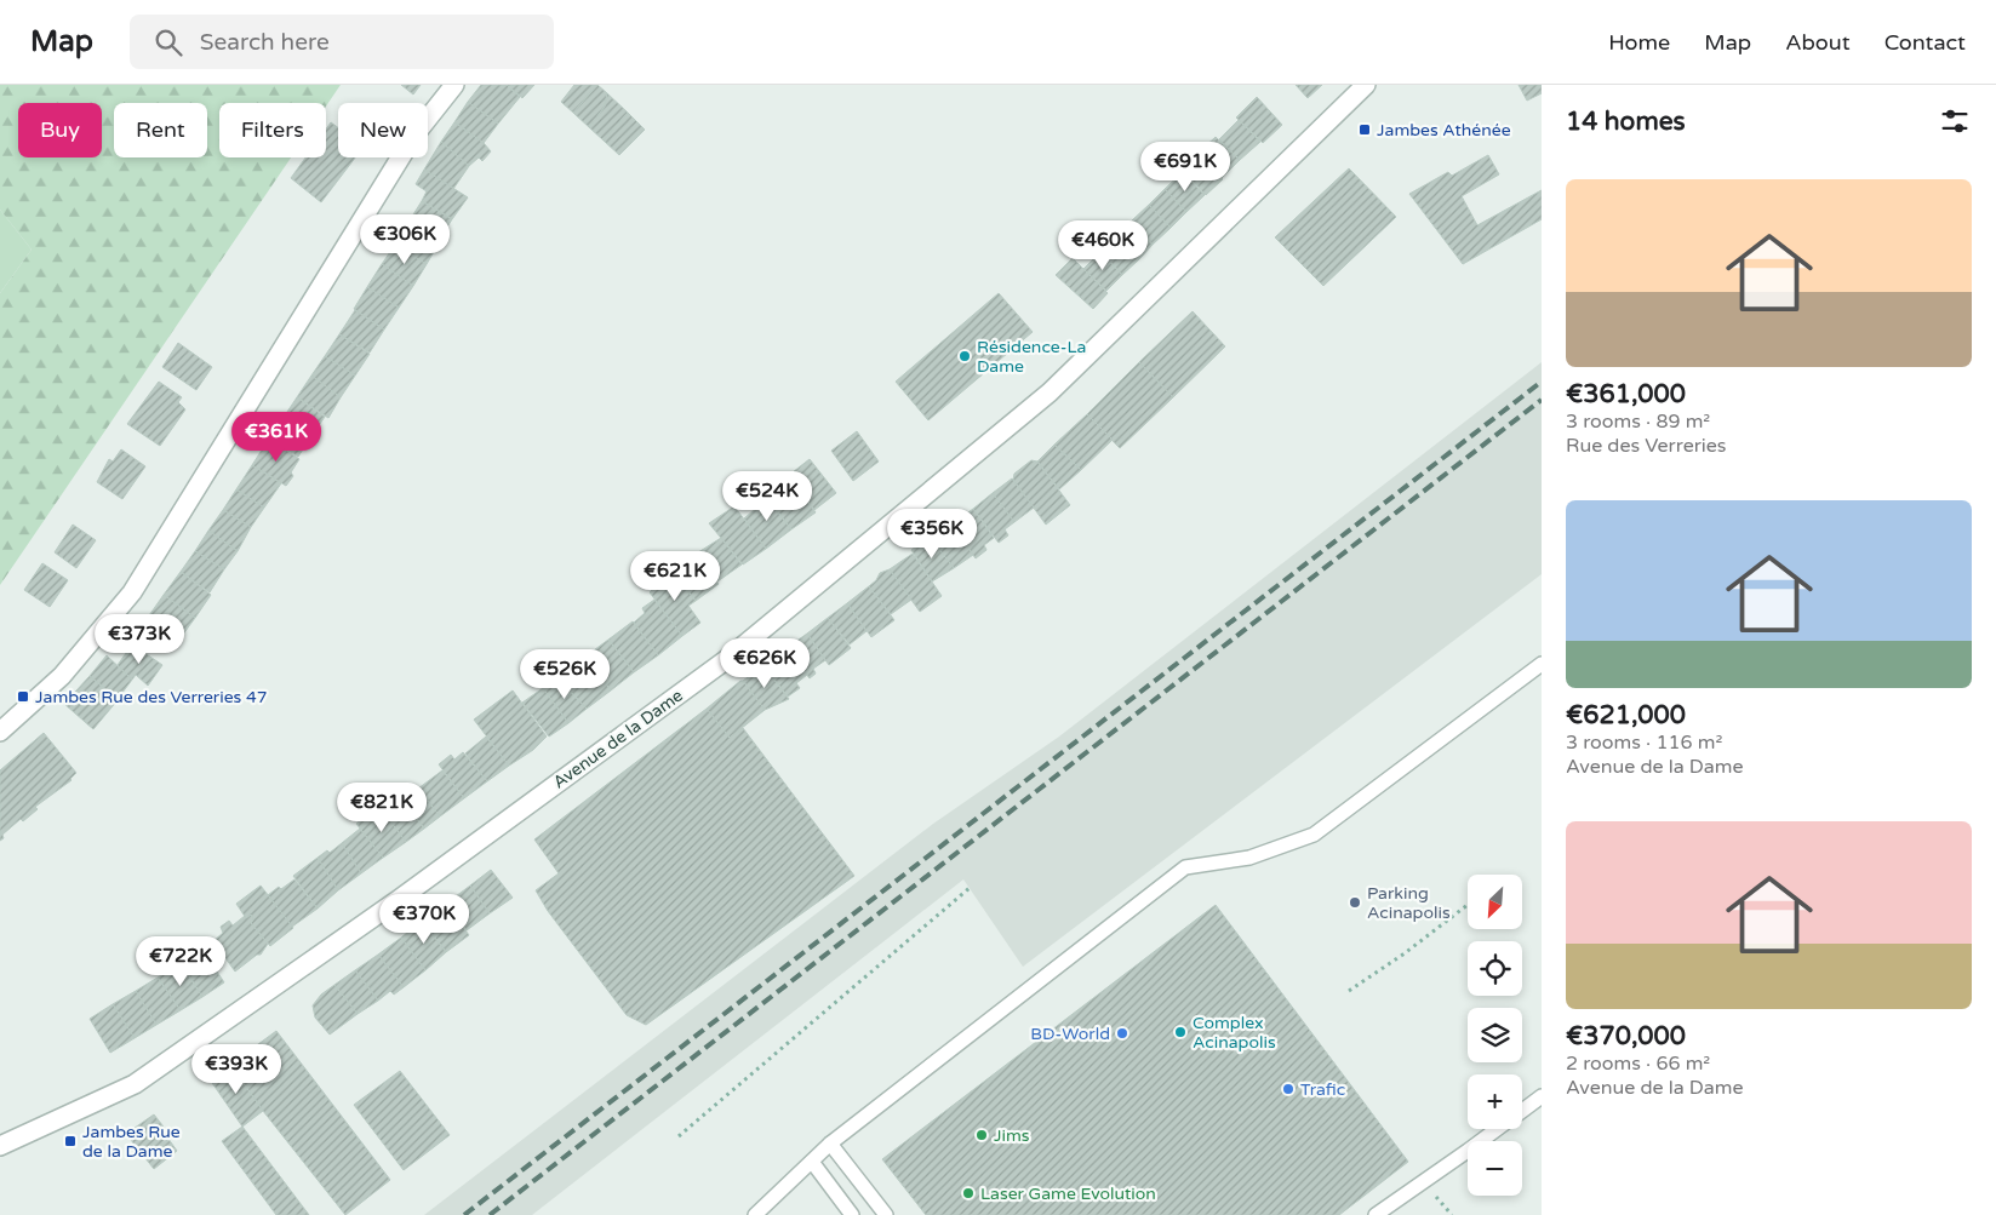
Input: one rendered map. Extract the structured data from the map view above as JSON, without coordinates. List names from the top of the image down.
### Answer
{
  "streets": {
    "street": ["Avenue de la Dame"]
  },
  "places": {
    "transit": ["Jambes Athénée", "Jambes Rue des Verreries 47", "Jambes Rue de la Dame"],
    "other": [
      "Résidence-La Dame",
      "Parking Acinapolis",
      "Complex Acinapolis",
      "BD-World",
      "Trafic",
      "Jims",
      "Laser Game Evolution"
    ]
  },
  "north": "bottom left",
  "page": {
    "header": "Map",
    "search": "Search here",
    "nav": [
      "Home",
      "Map",
      "About",
      "Contact"
    ],
    "heading": "14 homes",
    "chip": [
      "Buy",
      "Rent",
      "Filters",
      "New"
    ],
    "price": [
      "€691K",
      "€306K",
      "€460K",
      "€361K",
      "€524K",
      "€356K",
      "€621K",
      "€373K",
      "€626K",
      "€526K",
      "€821K",
      "€370K",
      "€722K",
      "€393K"
    ],
    "list": [
      {
        "name": "€361,000",
        "note": "3 rooms · 89 m² · Rue des Verreries"
      },
      {
        "name": "€621,000",
        "note": "3 rooms · 116 m² · Avenue de la Dame"
      },
      {
        "name": "€370,000",
        "note": "2 rooms · 66 m² · Avenue de la Dame"
      }
    ],
    "map_buttons": ["+", "−"]
  }
}
